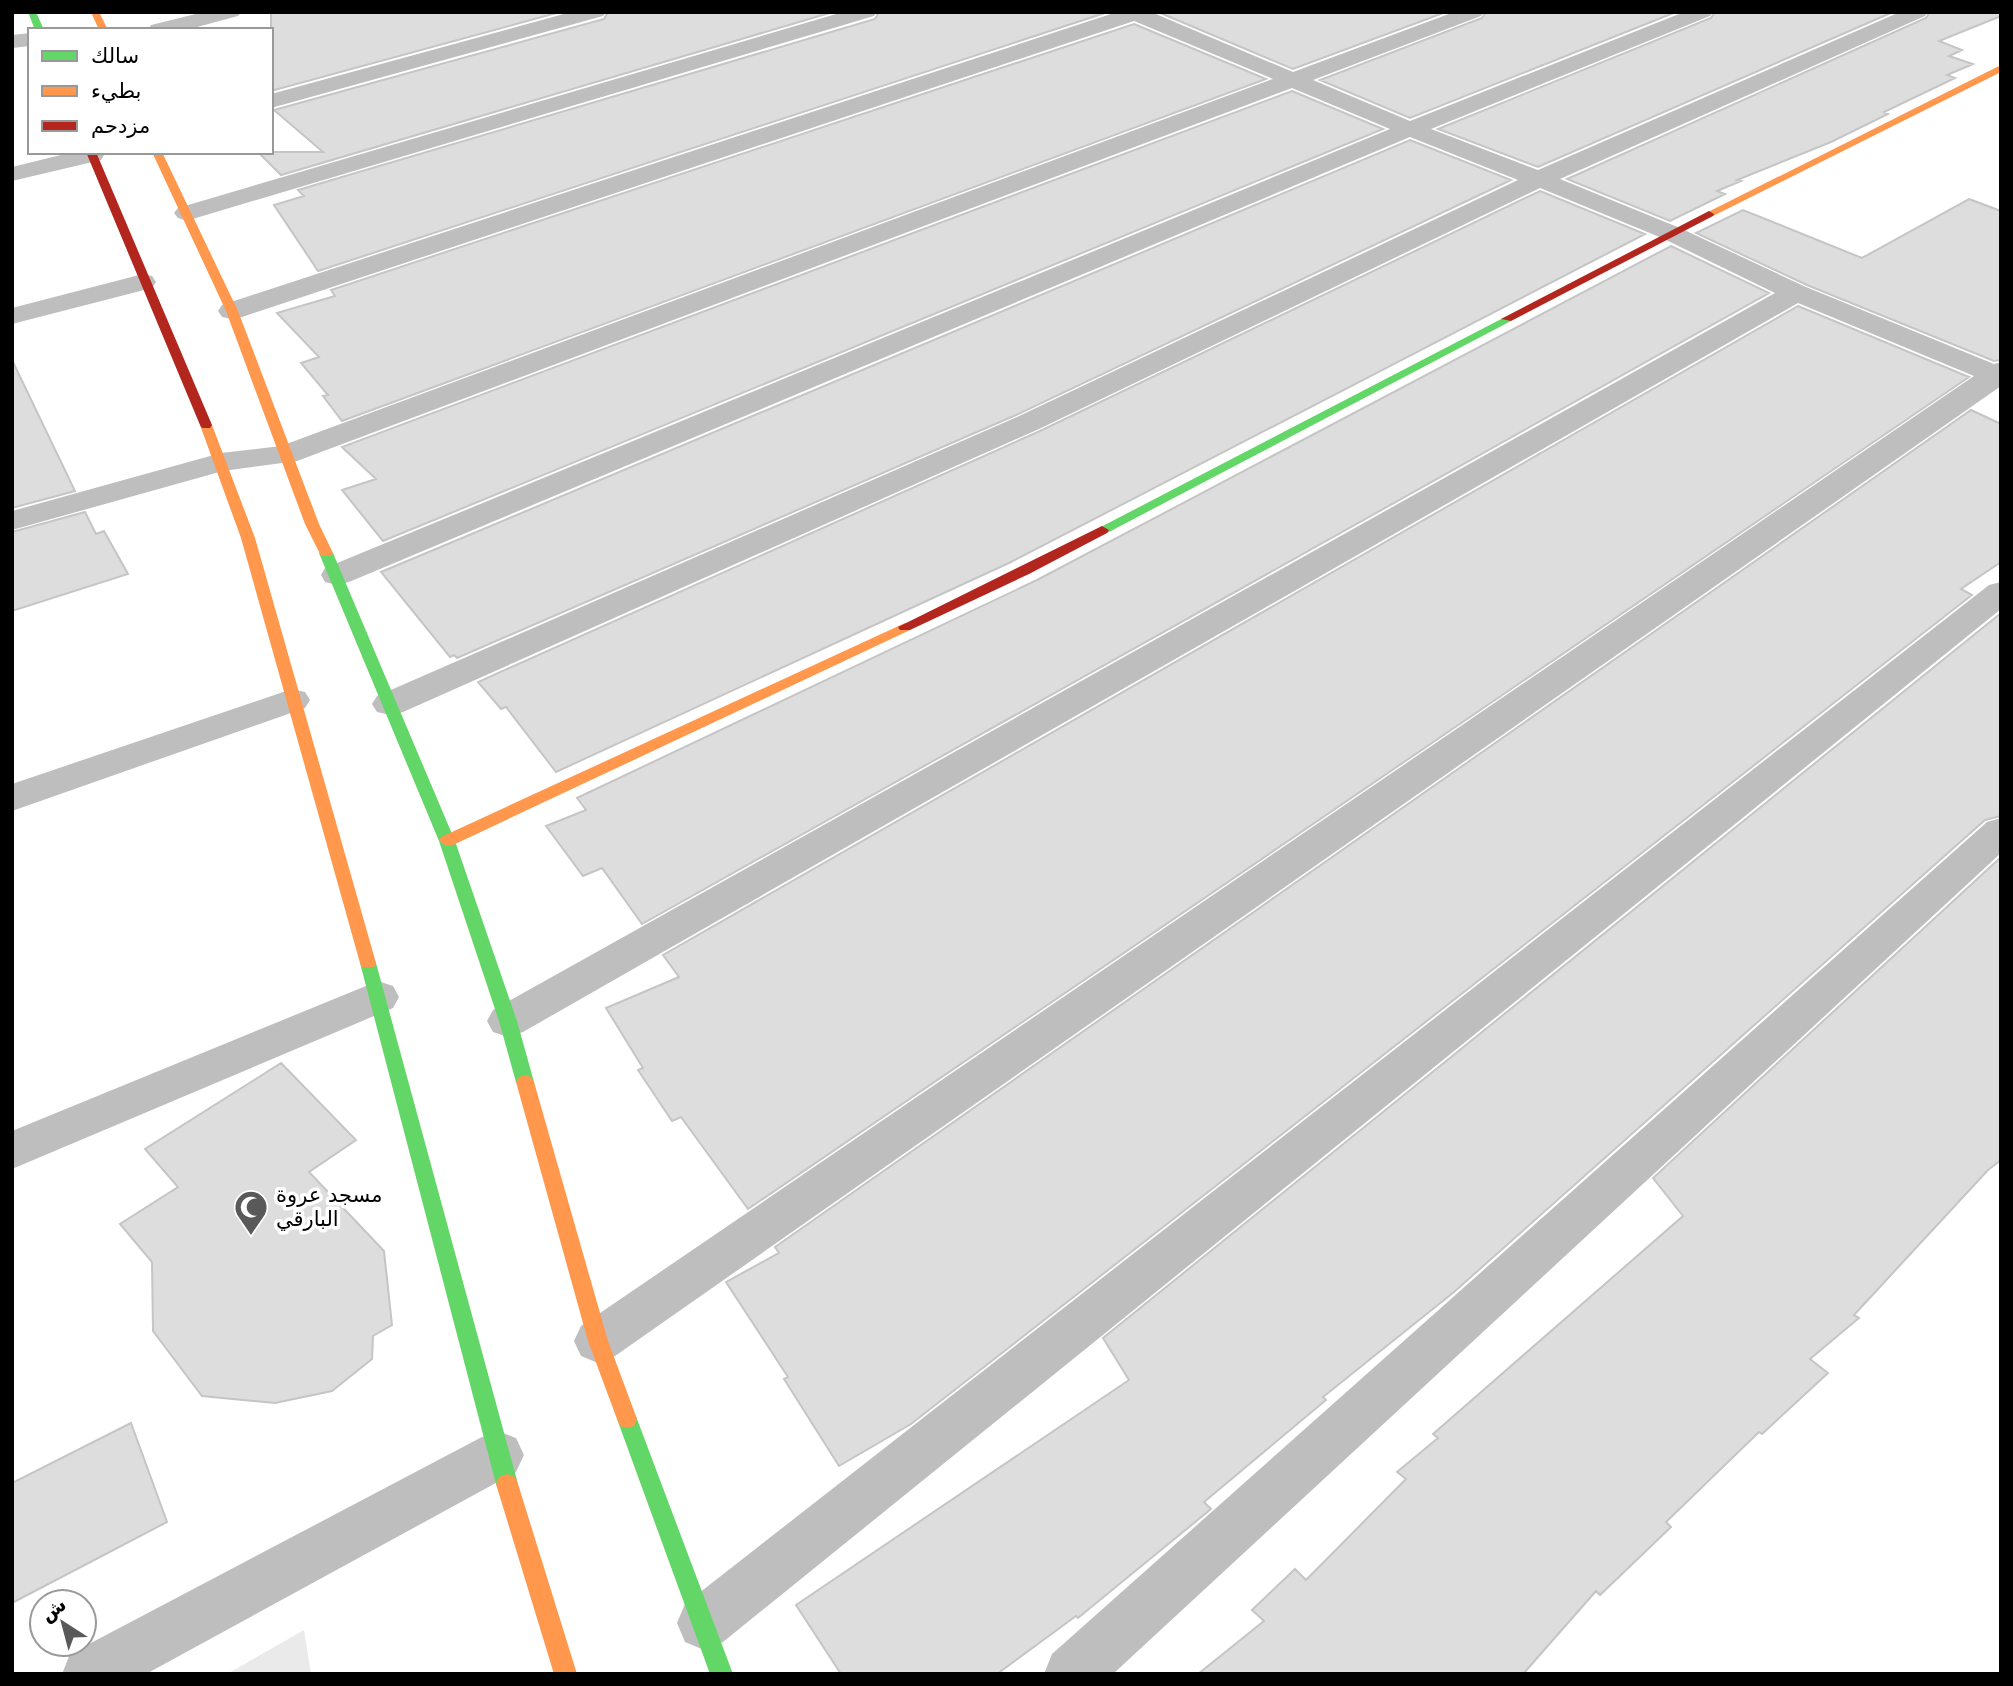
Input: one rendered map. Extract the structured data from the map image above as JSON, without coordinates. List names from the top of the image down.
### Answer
{
  "places": {
    "mosque": ["مسجد عروة البارقي"]
  },
  "legend": ["سالك", "بطيء", "مزدحم"],
  "north": "top left"
}
